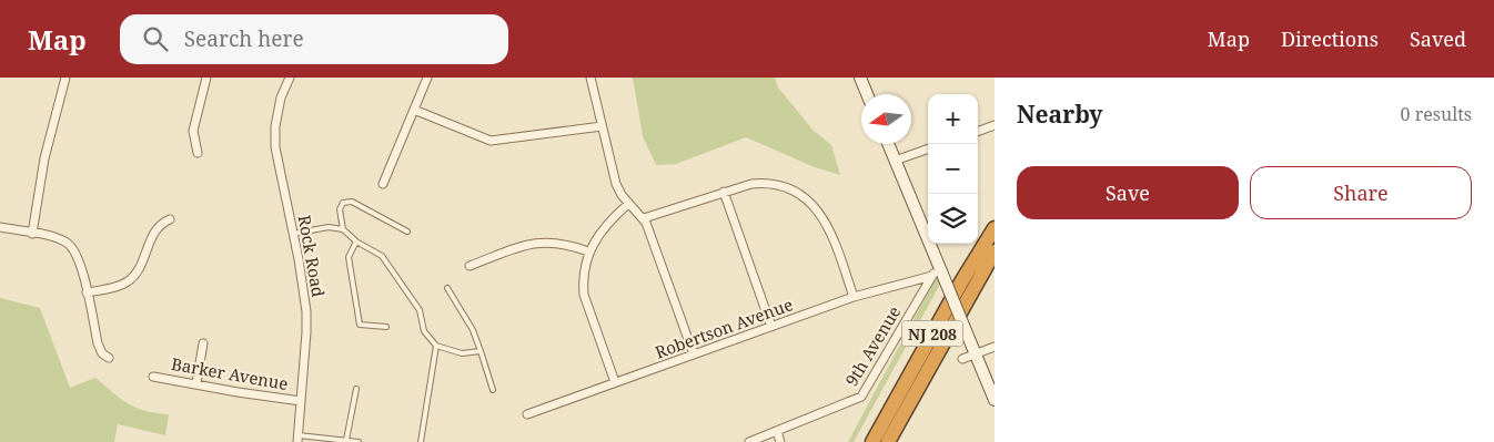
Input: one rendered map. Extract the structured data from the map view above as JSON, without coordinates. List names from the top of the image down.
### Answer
{
  "streets": {
    "highway": ["NJ 208"],
    "street": [
      "Rock Road",
      "Robertson Avenue",
      "9th Avenue",
      "Barker Avenue"
    ]
  },
  "crossings": [
    ["Rock Road", "Barker Avenue"],
    ["Robertson Avenue", "9th Avenue"]
  ],
  "north": "left",
  "page": {
    "header": "Map",
    "search": "Search here",
    "nav": ["Map", "Directions", "Saved"],
    "heading": ["Nearby", "0 results"],
    "map_buttons": ["+", "−"],
    "buttons": ["Save", "Share"]
  }
}
